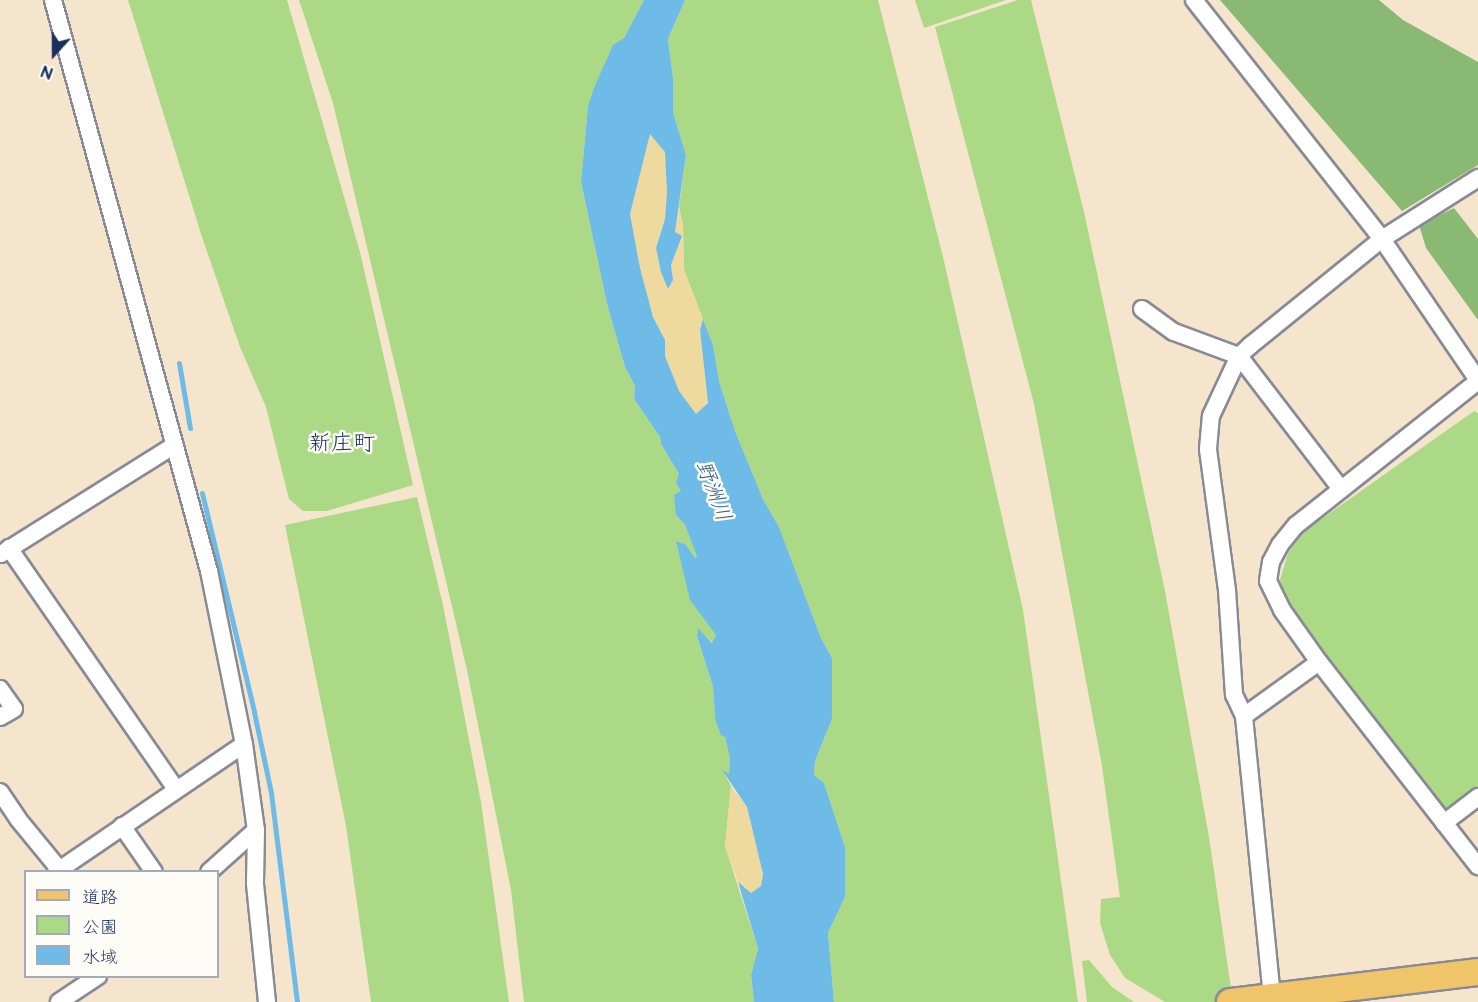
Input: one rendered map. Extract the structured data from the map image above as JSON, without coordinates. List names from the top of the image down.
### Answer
{
  "districts": ["新庄町"],
  "water": ["野洲川"],
  "legend": ["道路", "公園", "水域"],
  "north": "bottom"
}
